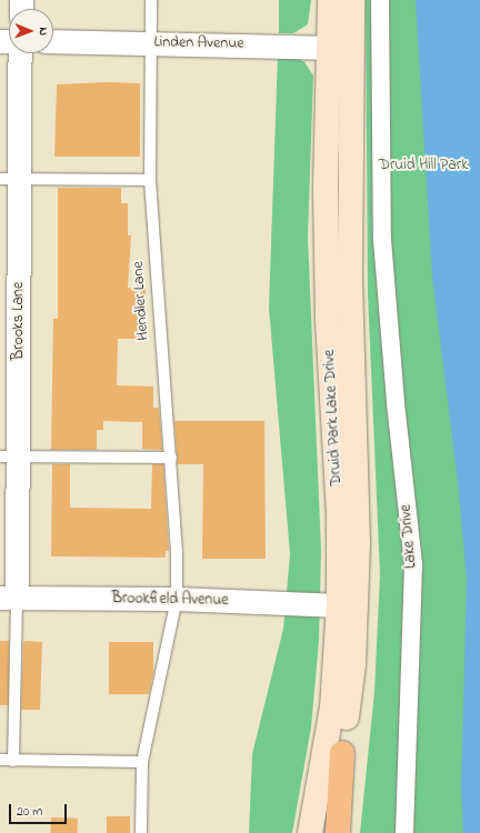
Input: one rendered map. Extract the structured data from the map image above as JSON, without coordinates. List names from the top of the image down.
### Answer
{
  "streets": {
    "main road": ["Druid Park Lake Drive"],
    "street": [
      "Linden Avenue",
      "Brooks Lane",
      "Lake Drive",
      "Brookfield Avenue"
    ],
    "lane": ["Hendler Lane"]
  },
  "crossings": [
    ["Linden Avenue", "Hendler Lane"],
    ["Linden Avenue", "Druid Park Lake Drive"],
    ["Hendler Lane", "Brookfield Avenue"],
    ["Brooks Lane", "Brookfield Avenue"],
    ["Druid Park Lake Drive", "Brookfield Avenue"]
  ],
  "parks": ["Druid Hill Park"],
  "scale_bar": "20 m",
  "north": "right"
}
